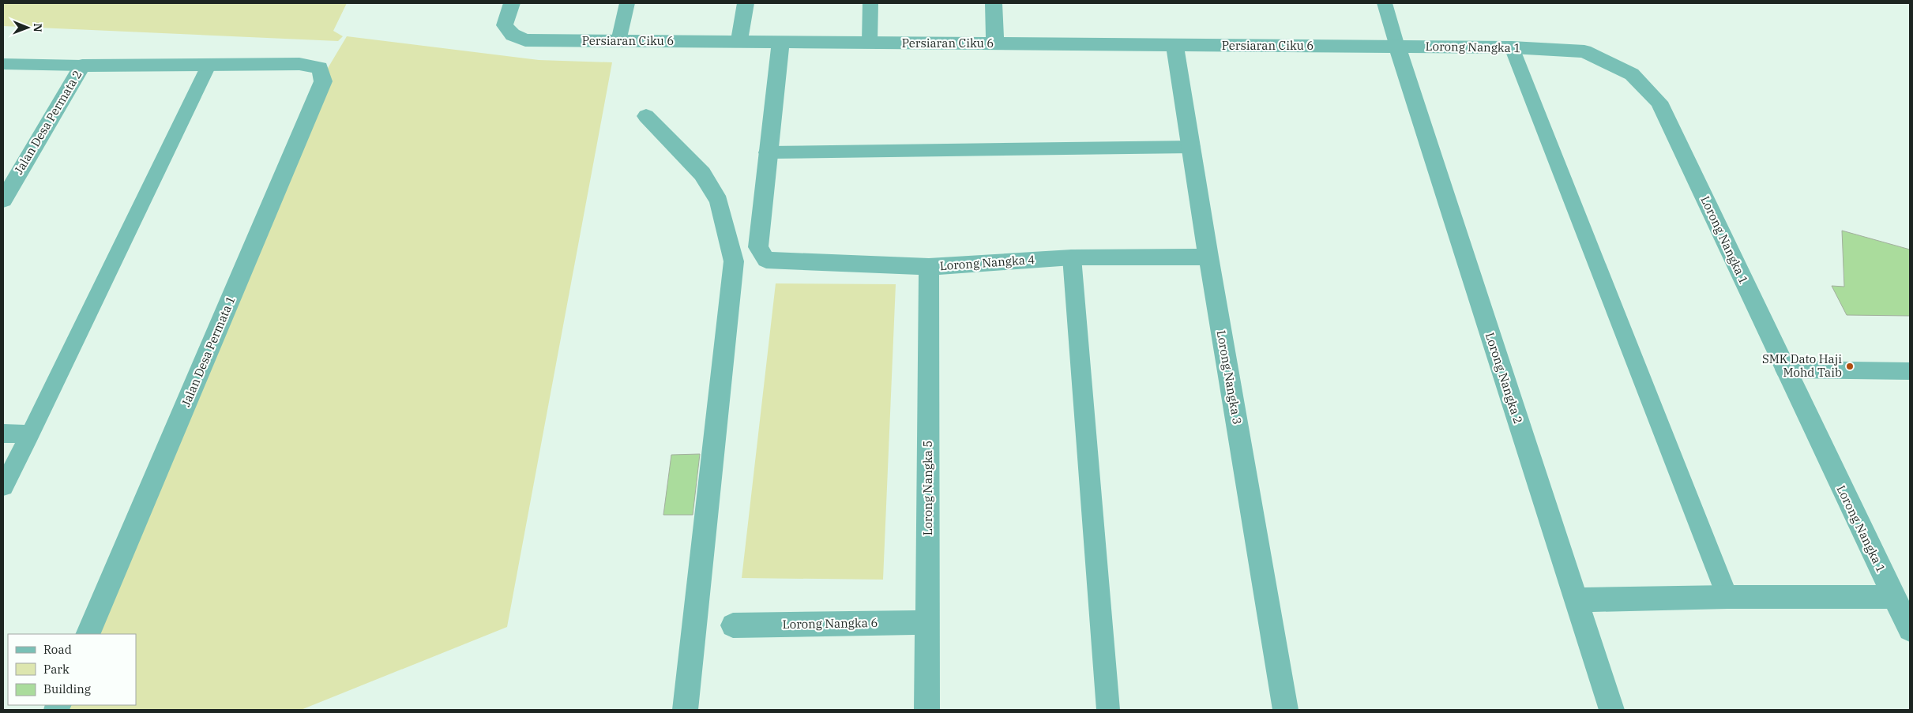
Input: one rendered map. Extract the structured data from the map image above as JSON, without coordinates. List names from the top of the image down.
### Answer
{
  "streets": {
    "street": [
      "Persiaran Ciku 6",
      "Lorong Nangka 1",
      "Jalan Desa Permata 2",
      "Lorong Nangka 4",
      "Jalan Desa Permata 1",
      "Lorong Nangka 3",
      "Lorong Nangka 2",
      "Lorong Nangka 5",
      "Lorong Nangka 6"
    ]
  },
  "crossings": [
    ["Persiaran Ciku 6", "Lorong Nangka 1"],
    ["Persiaran Ciku 6", "Lorong Nangka 3"],
    ["Persiaran Ciku 6", "Lorong Nangka 2"],
    ["Lorong Nangka 1", "Lorong Nangka 2"],
    ["Lorong Nangka 4", "Lorong Nangka 3"],
    ["Lorong Nangka 4", "Lorong Nangka 5"],
    ["Lorong Nangka 5", "Lorong Nangka 6"]
  ],
  "places": ["SMK Dato Haji Mohd Taib"],
  "legend": ["Road", "Park", "Building"],
  "north": "right"
}
